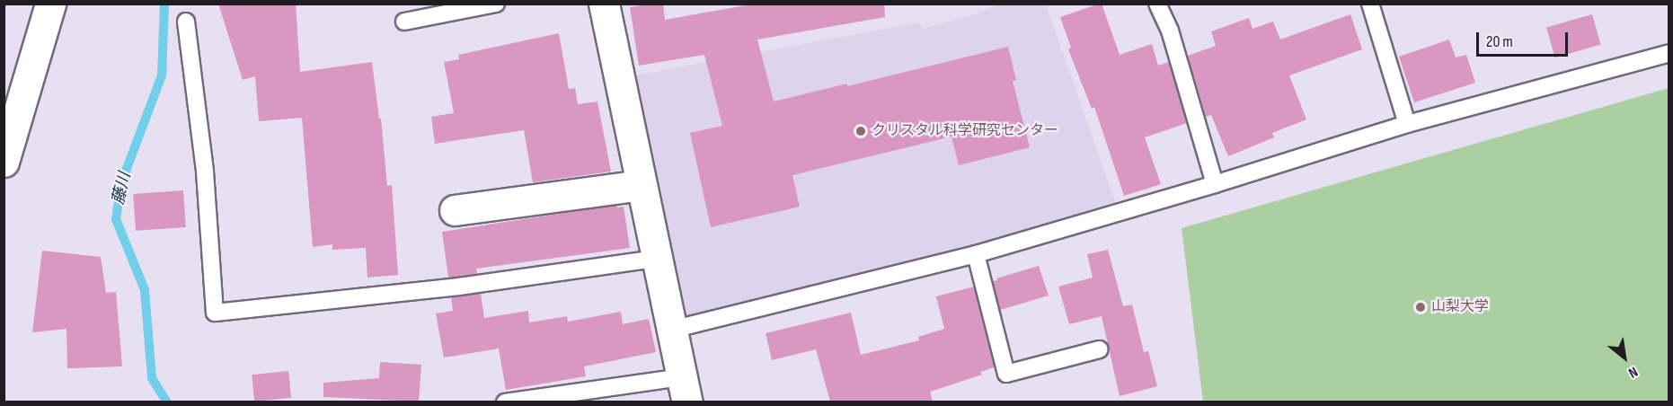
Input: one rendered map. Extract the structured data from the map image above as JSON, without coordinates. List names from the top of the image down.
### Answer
{
  "water": ["藤川"],
  "places": ["クリスタル科学研究センター", "山梨大学"],
  "scale_bar": "20 m",
  "north": "bottom right"
}
